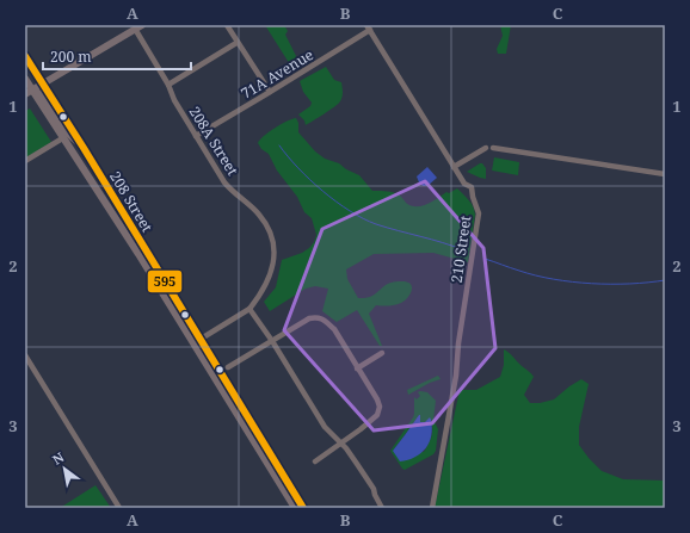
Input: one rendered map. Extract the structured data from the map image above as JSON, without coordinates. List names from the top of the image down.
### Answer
{
  "streets": {
    "main road": ["208 Street"],
    "street": ["71A Avenue", "208A Street", "210 Street"]
  },
  "crossings": [
    ["71A Avenue", "208A Street"],
    ["71A Avenue", "210 Street"]
  ],
  "lines": ["transit line 595"],
  "scale_bar": "200 m",
  "north": "top left",
  "grid": {
    "columns": ["A", "B", "C"],
    "rows": ["1", "2", "3"]
  }
}
